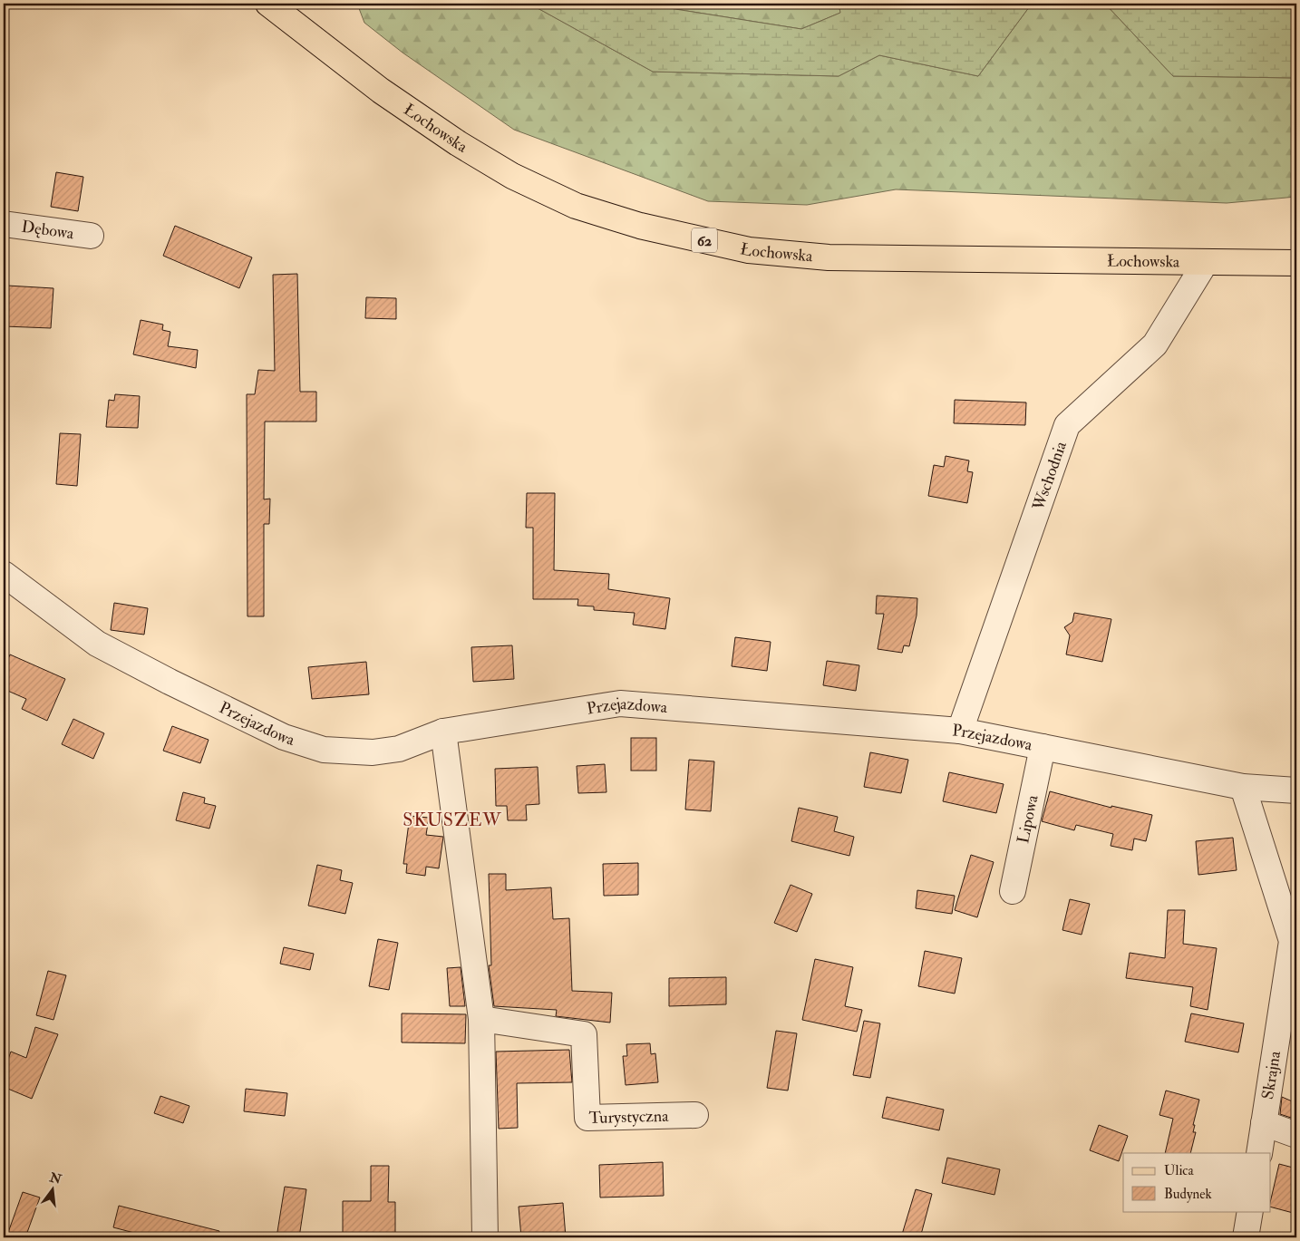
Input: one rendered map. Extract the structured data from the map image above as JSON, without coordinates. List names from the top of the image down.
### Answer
{
  "streets": {
    "main road": ["Łochowska", "62"],
    "street": [
      "Dębowa",
      "Wschodnia",
      "Przejazdowa",
      "Lipowa",
      "Skrajna",
      "Turystyczna"
    ]
  },
  "crossings": [
    ["Łochowska", "Wschodnia"],
    ["Wschodnia", "Przejazdowa"],
    ["Przejazdowa", "Lipowa"],
    ["Przejazdowa", "Skrajna"]
  ],
  "districts": ["SKUSZEW"],
  "legend": ["Ulica", "Budynek"],
  "north": "top"
}
